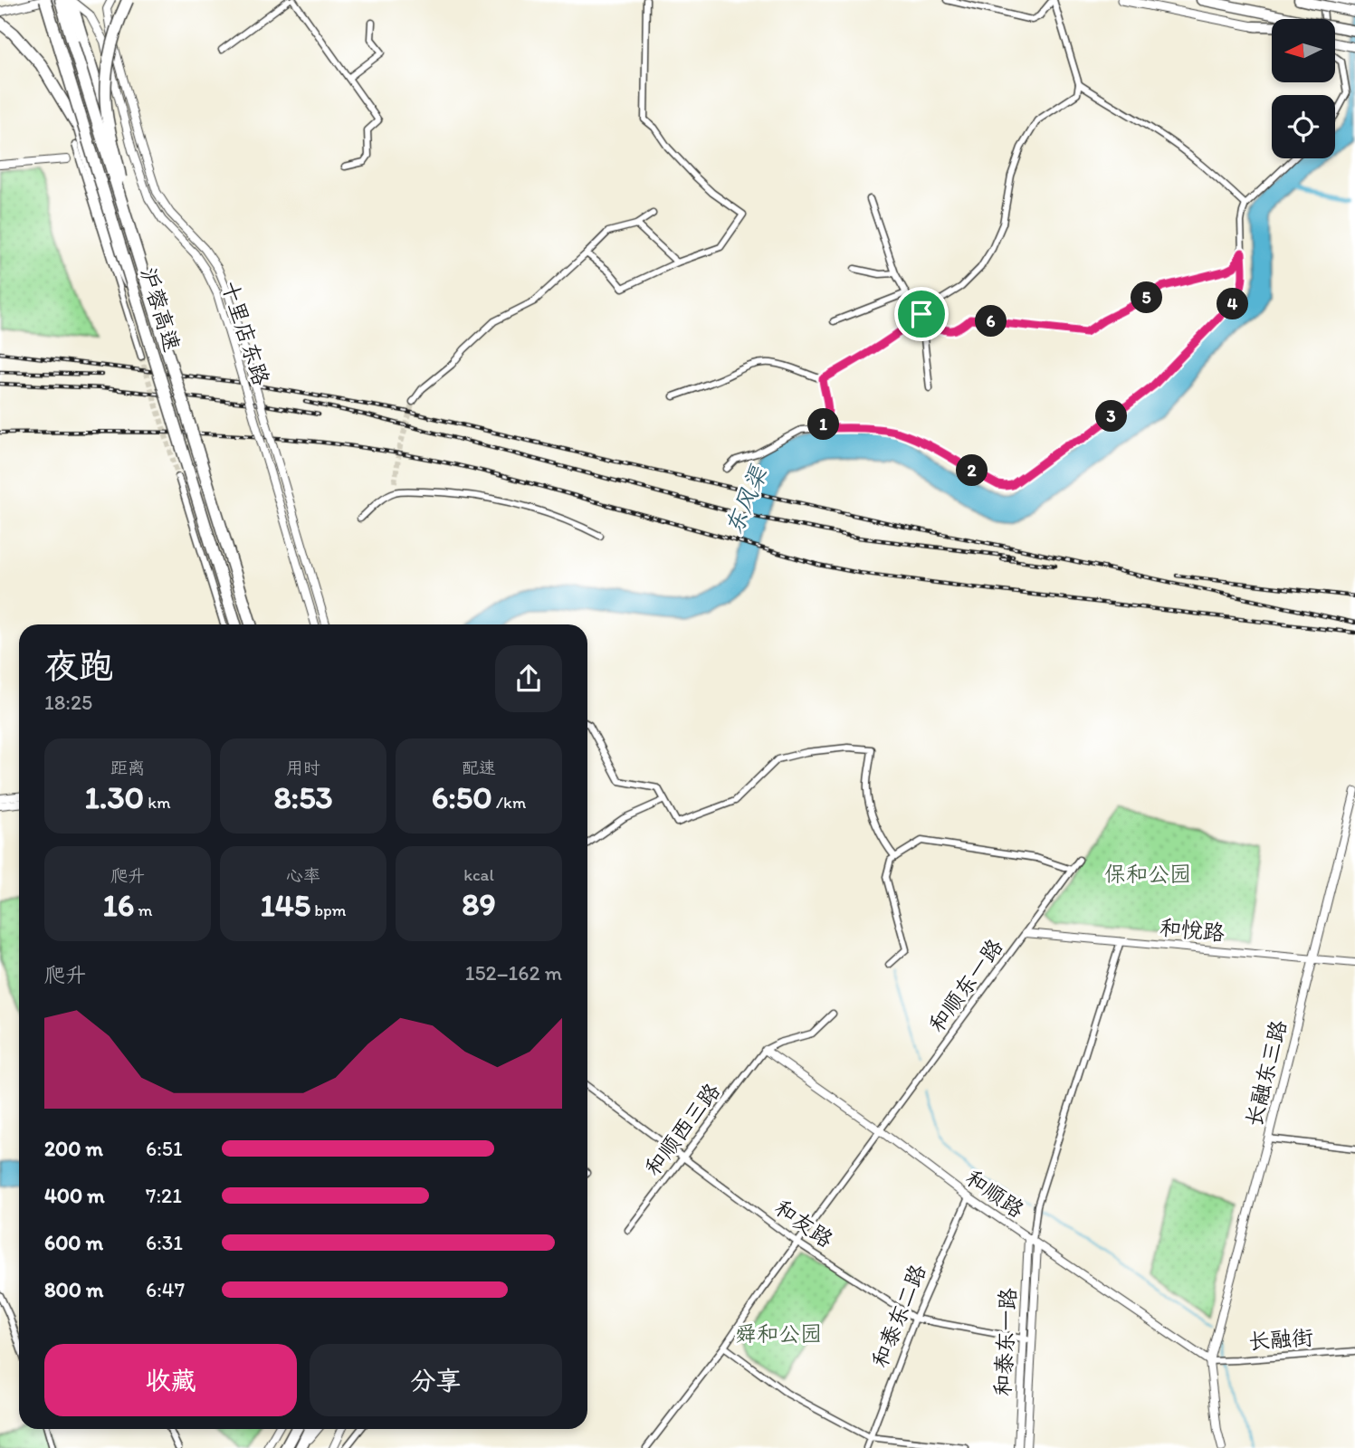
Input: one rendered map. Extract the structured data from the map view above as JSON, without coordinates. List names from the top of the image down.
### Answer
{
  "streets": {
    "highway": ["沪蓉高速"],
    "street": [
      "十里店东路",
      "和悦路",
      "和顺东一路",
      "长融东三路",
      "和顺西三路",
      "和顺路",
      "和友路",
      "和泰东二路",
      "长融街",
      "和泰东一路"
    ]
  },
  "crossings": [
    ["和悦路", "和顺东一路"],
    ["和悦路", "长融东三路"],
    ["和顺东一路", "和顺路"],
    ["和顺东一路", "和友路"],
    ["长融东三路", "和顺路"],
    ["长融东三路", "长融街"],
    ["和顺西三路", "和顺路"],
    ["和顺西三路", "和友路"],
    ["和顺路", "和泰东二路"],
    ["和顺路", "长融街"],
    ["和顺路", "和泰东一路"],
    ["和友路", "和泰东二路"],
    ["和友路", "和泰东一路"]
  ],
  "water": ["东风渠"],
  "parks": ["保和公园", "舜和公园"],
  "north": "left",
  "page": {
    "pins": [
      "5",
      "4",
      "6",
      "3",
      "1",
      "2"
    ],
    "heading": ["夜跑", "18:25"],
    "stats": [
      ["距离", "1.30 km"],
      ["用时", "8:53"],
      ["配速", "6:50 /km"],
      ["爬升", "16 m"],
      ["心率", "145 bpm"],
      ["kcal", "89"]
    ],
    "chart": ["爬升", "152–162 m"],
    "list": [
      {
        "name": "200 m",
        "note": "6:51"
      },
      {
        "name": "400 m",
        "note": "7:21"
      },
      {
        "name": "600 m",
        "note": "6:31"
      },
      {
        "name": "800 m",
        "note": "6:47"
      }
    ],
    "buttons": ["收藏", "分享"]
  }
}
